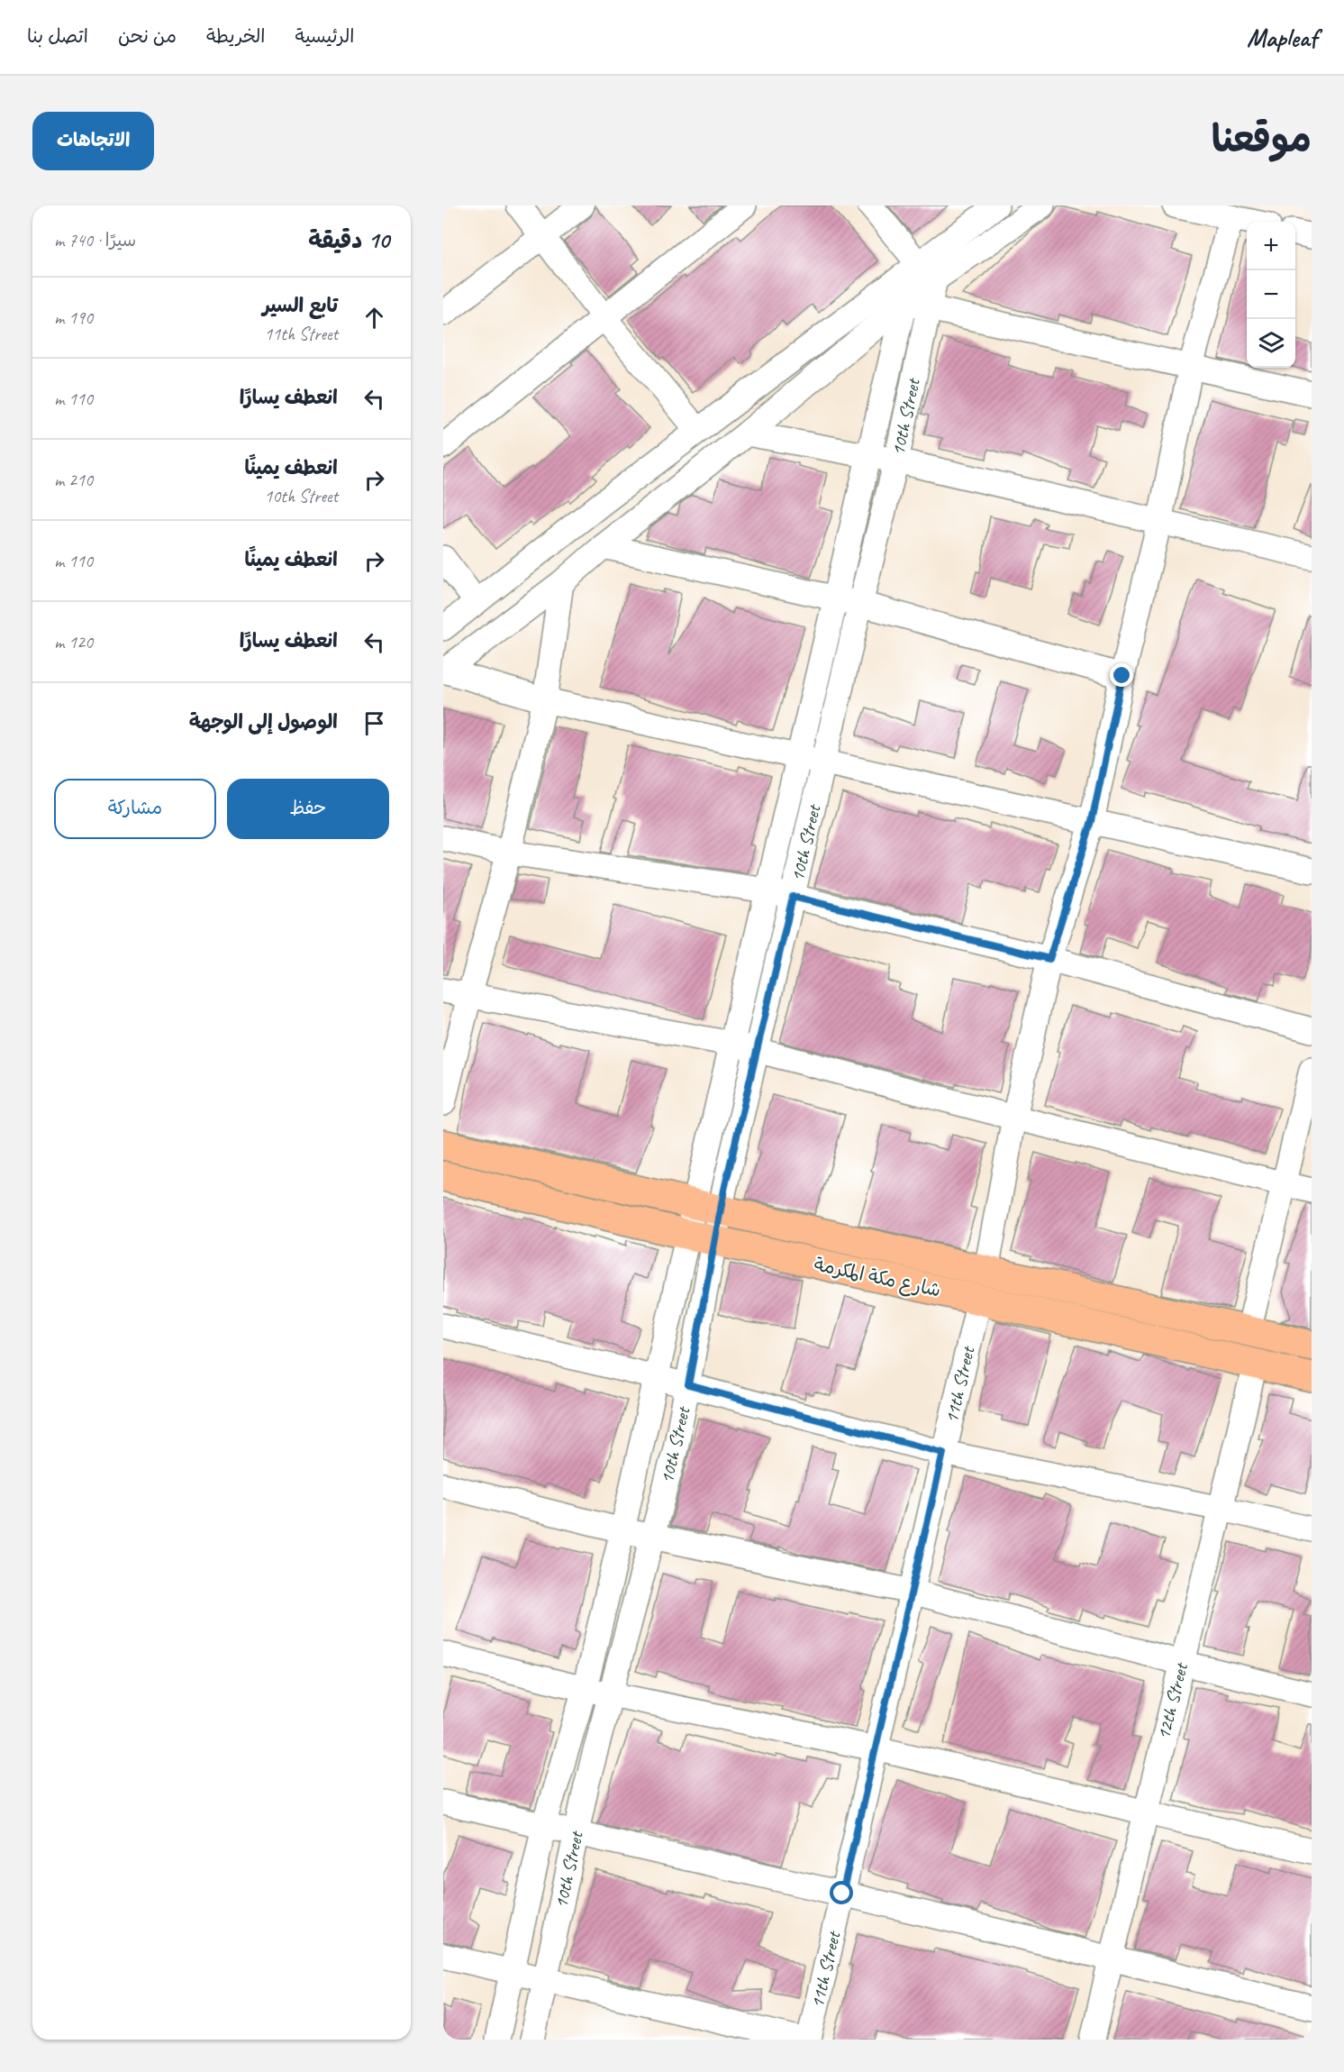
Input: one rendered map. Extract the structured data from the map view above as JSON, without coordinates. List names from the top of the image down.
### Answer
{
  "streets": {
    "main road": ["شارع مكة المكرمة"],
    "street": ["10th Street", "11th Street", "12th Street"]
  },
  "crossings": [
    ["10th Street", "شارع مكة المكرمة"],
    ["شارع مكة المكرمة", "11th Street"],
    ["شارع مكة المكرمة", "12th Street"]
  ],
  "page": {
    "header": "Mapleaf",
    "nav": [
      "الرئيسية",
      "الخريطة",
      "من نحن",
      "اتصل بنا"
    ],
    "title": "موقعنا",
    "buttons": [
      "الاتجاهات",
      ["حفظ", "مشاركة"]
    ],
    "heading": ["10 دقيقة", "سيرًا · 740 m"],
    "map_buttons": ["+", "−"],
    "list": [
      ["تابع السير", "11th Street", "190 m"],
      ["انعطف يسارًا", "110 m"],
      ["انعطف يمينًا", "10th Street", "210 m"],
      ["انعطف يمينًا", "110 m"],
      ["انعطف يسارًا", "120 m"],
      "الوصول إلى الوجهة"
    ]
  }
}
